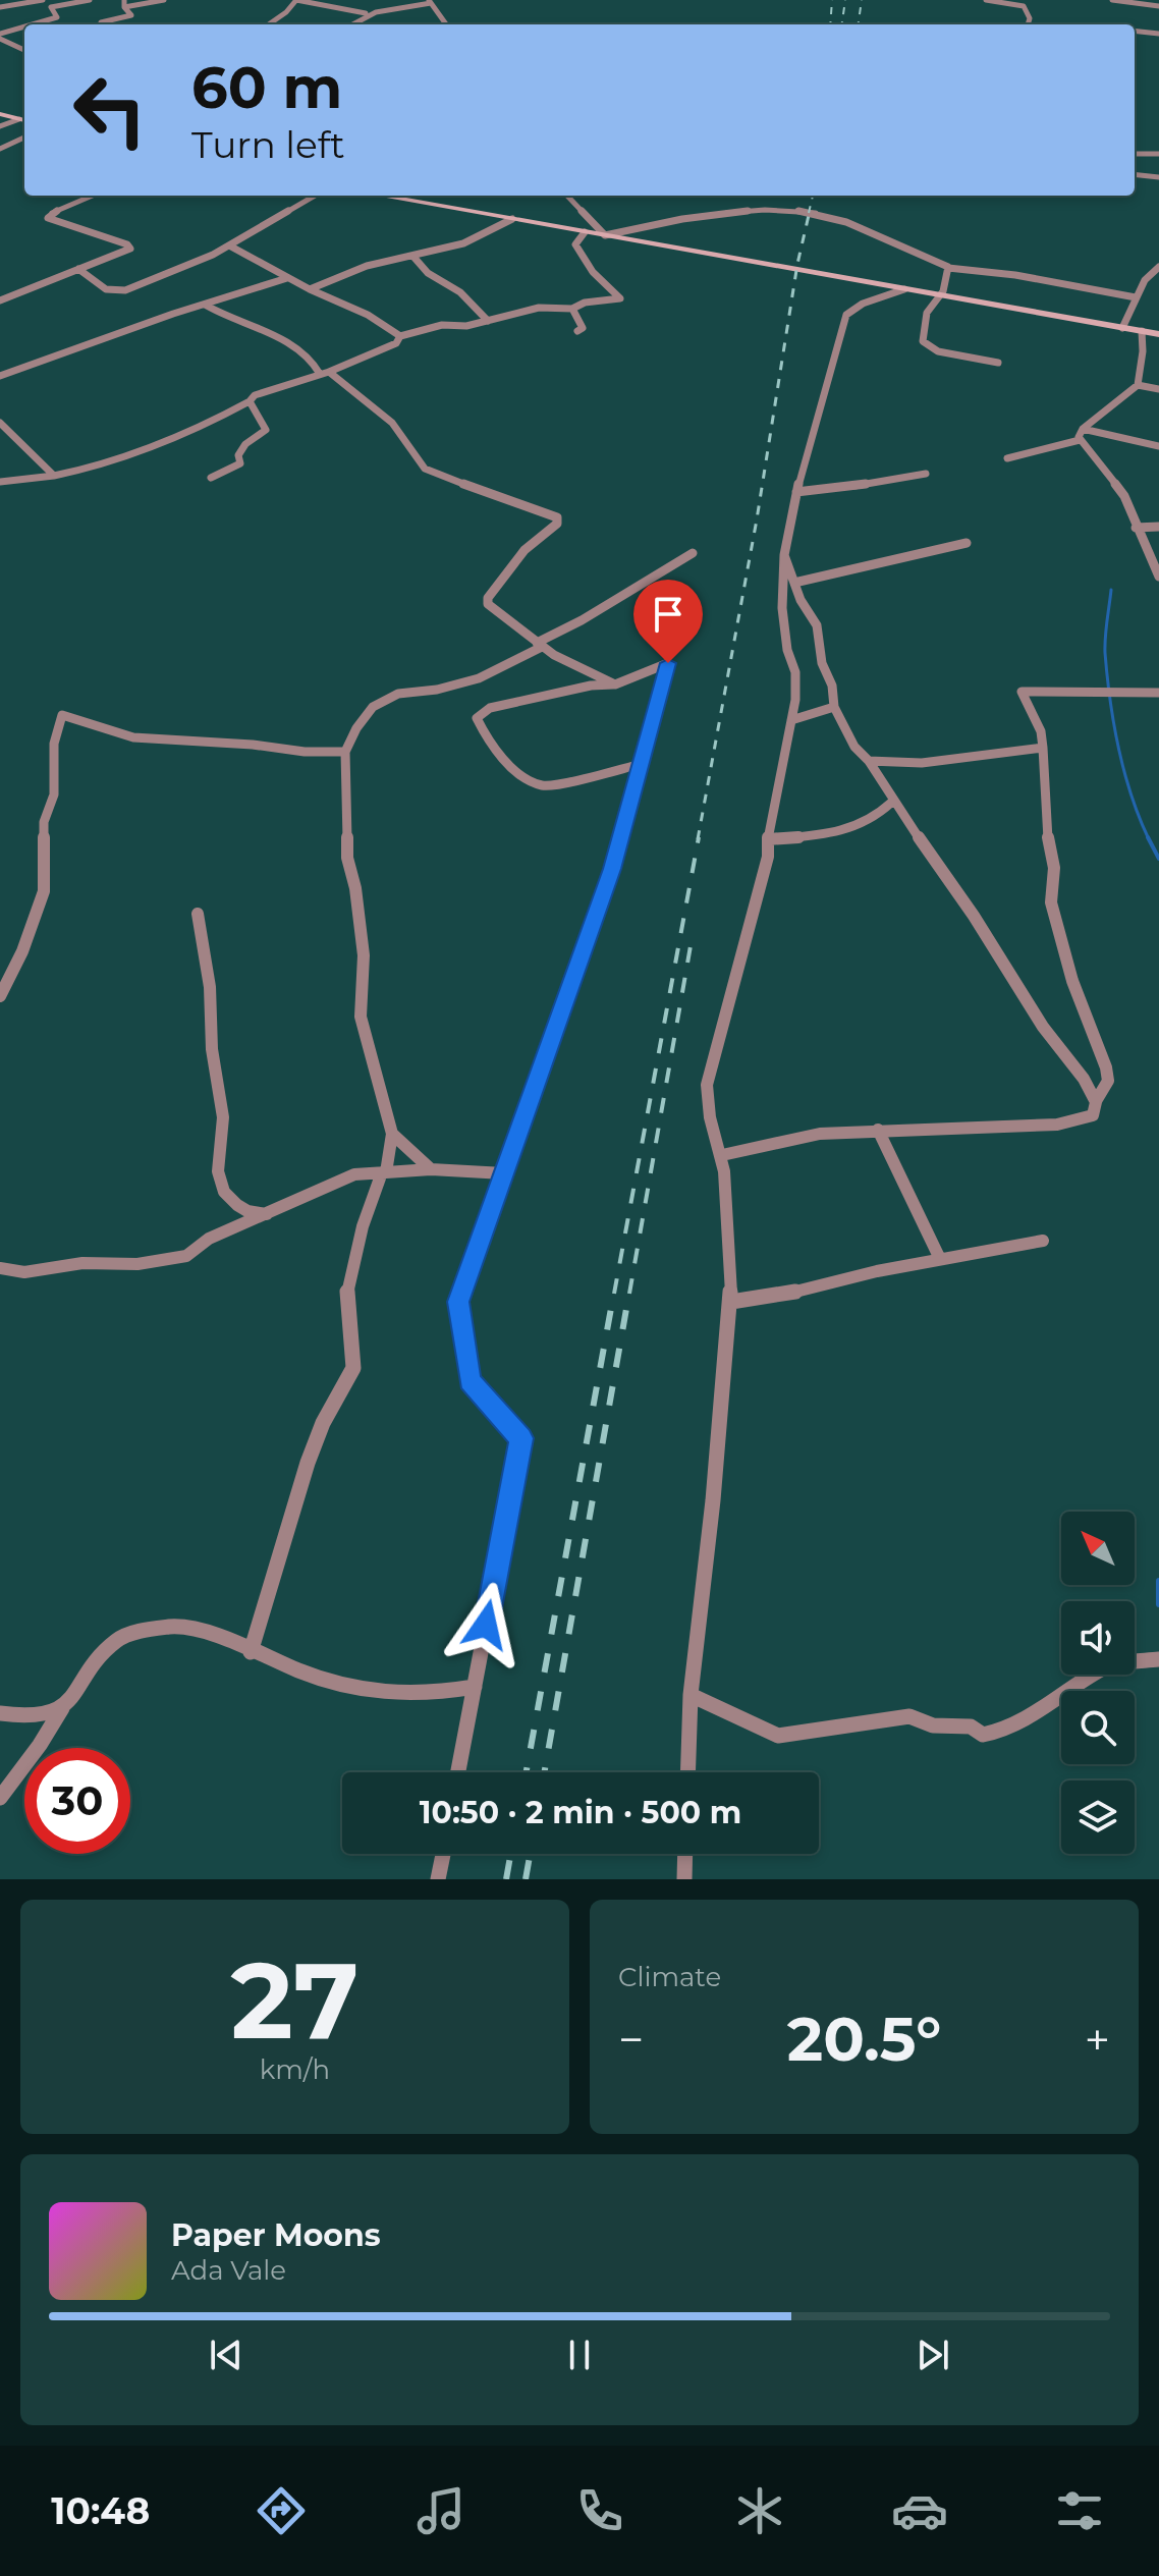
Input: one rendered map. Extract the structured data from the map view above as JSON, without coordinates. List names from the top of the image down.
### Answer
{
  "north": "top left",
  "page": {
    "turn": ["60 m", "Turn left"],
    "limit": "30",
    "trip": "10:50 · 2 min · 500 m",
    "tile": [
      ["27", "km/h"],
      "Climate"
    ],
    "heat": ["−", "20.5°", "+"],
    "song": ["Paper Moons", "Ada Vale"],
    "tabs": "10:48"
  }
}
